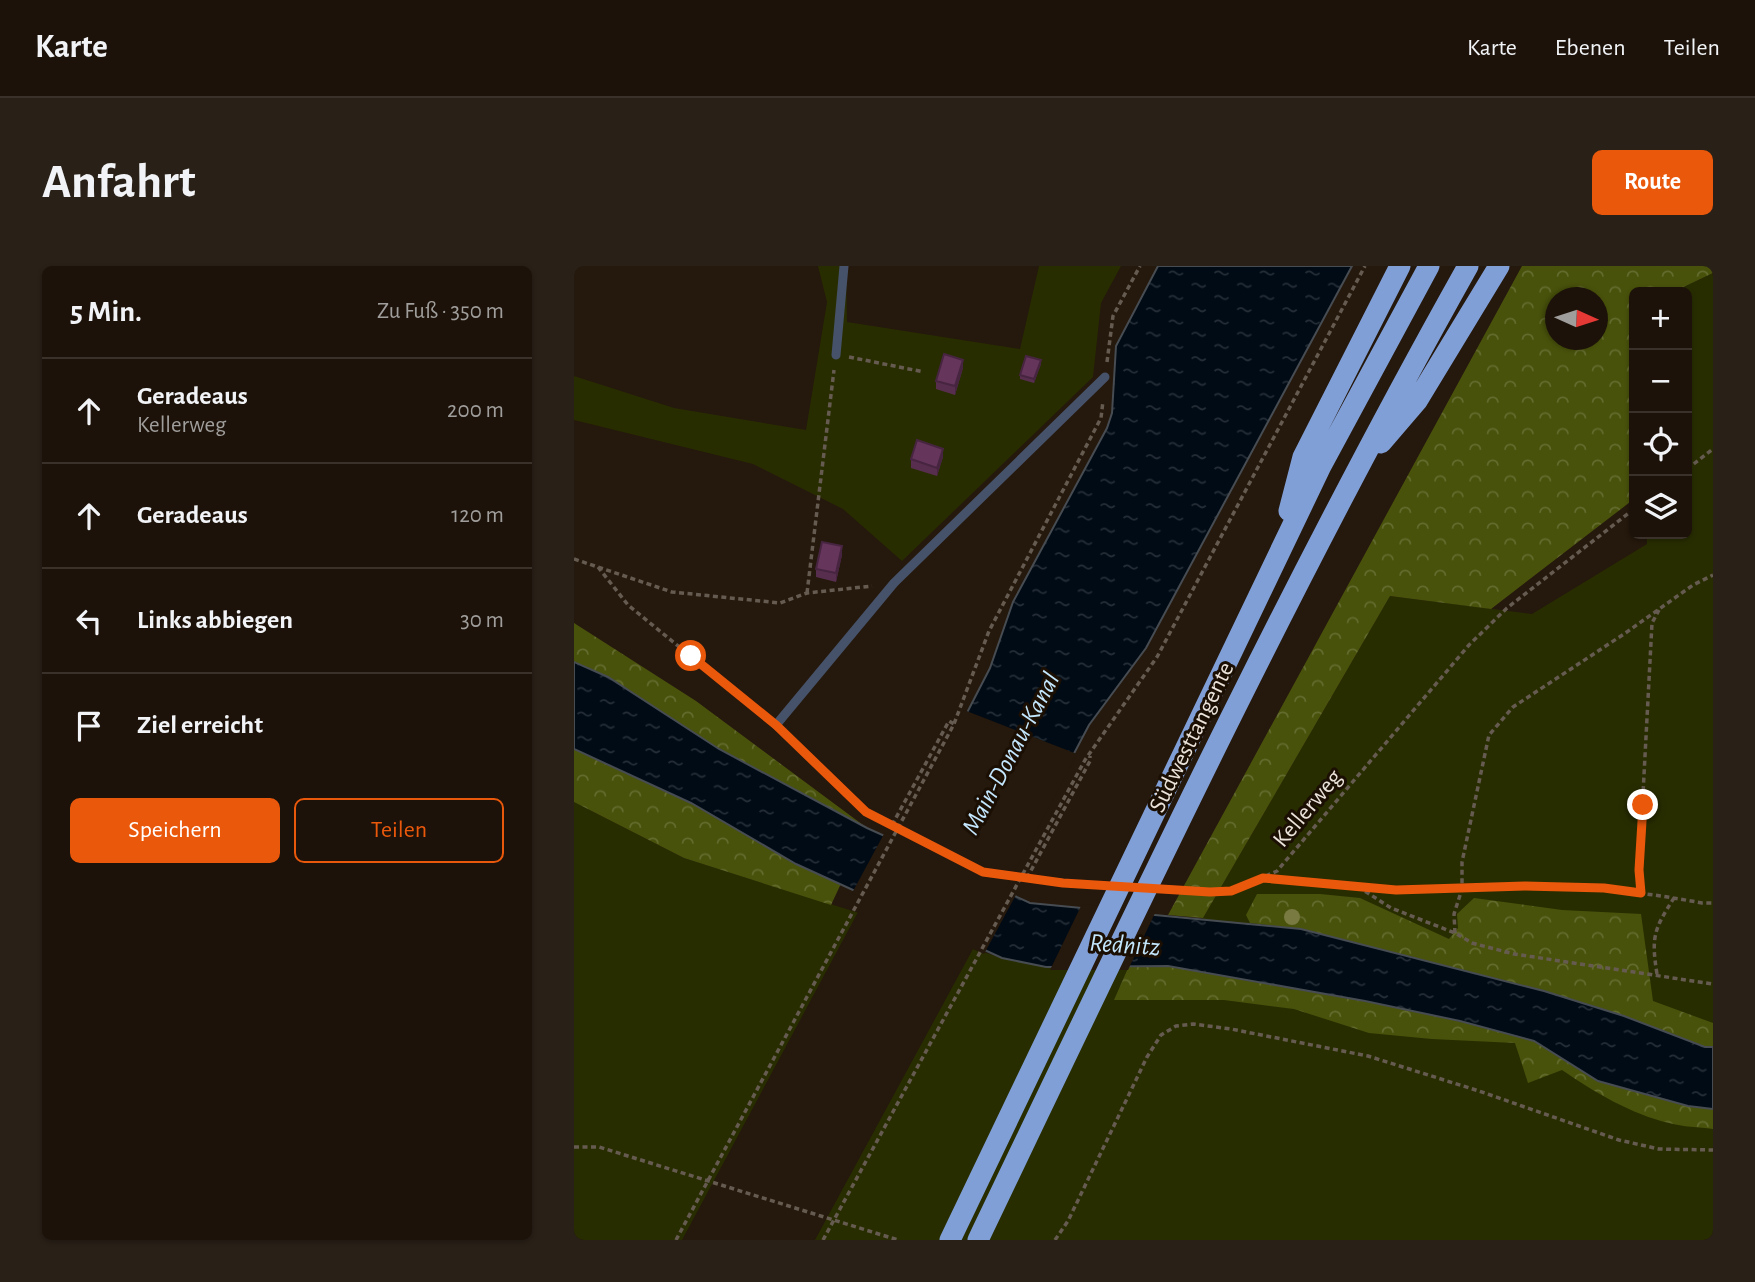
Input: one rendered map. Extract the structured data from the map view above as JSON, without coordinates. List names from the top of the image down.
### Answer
{
  "streets": {
    "highway": ["Südwesttangente"],
    "path": ["Kellerweg"]
  },
  "crossings": [
    ["Südwesttangente", "Kellerweg"]
  ],
  "water": ["Main-Donau-Kanal", "Rednitz"],
  "north": "right",
  "page": {
    "header": "Karte",
    "nav": ["Karte", "Ebenen", "Teilen"],
    "buttons": [
      "Route",
      ["Speichern", "Teilen"]
    ],
    "title": "Anfahrt",
    "heading": ["5 Min.", "Zu Fuß · 350 m"],
    "map_buttons": ["+", "−"],
    "list": [
      ["Geradeaus", "Kellerweg", "200 m"],
      ["Geradeaus", "120 m"],
      ["Links abbiegen", "30 m"],
      "Ziel erreicht"
    ]
  }
}
